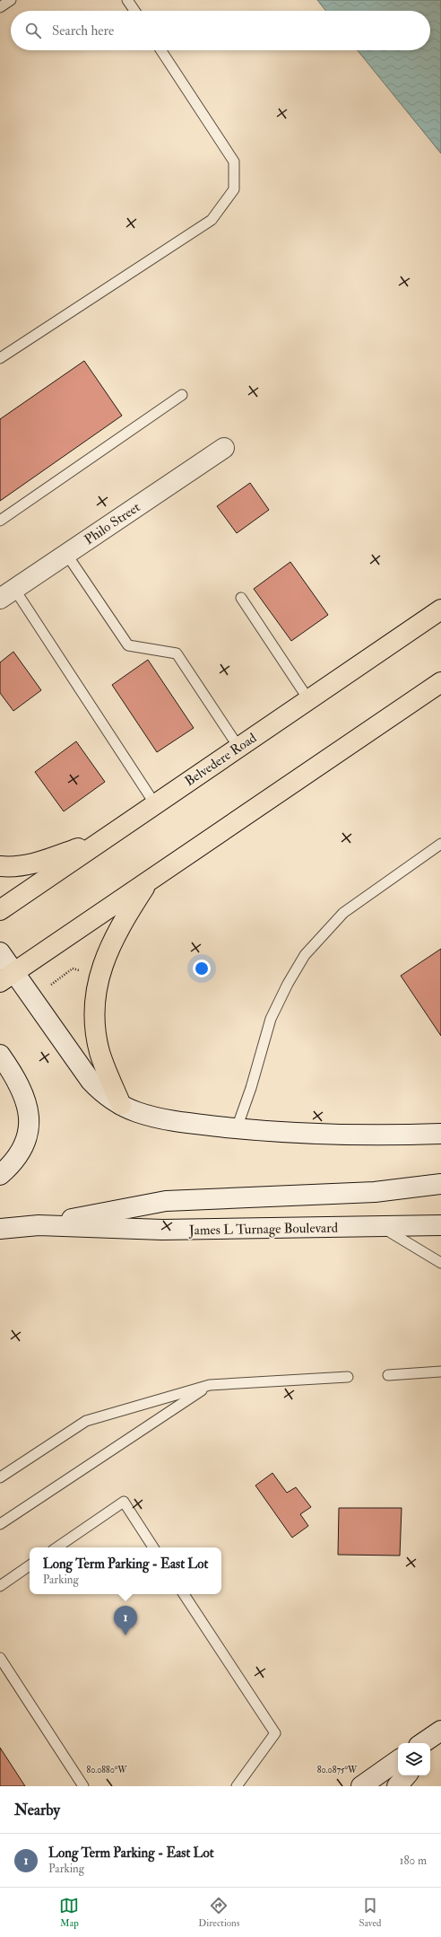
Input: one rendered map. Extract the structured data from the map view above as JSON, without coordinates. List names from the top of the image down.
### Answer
{
  "streets": {
    "main road": ["Belvedere Road"],
    "street": ["Philo Street", "James L Turnage Boulevard"]
  },
  "page": {
    "search": "Search here",
    "popup": ["Long Term Parking - East Lot", "Parking"],
    "pins": "1",
    "heading": "Nearby",
    "list": [
      {
        "mark": "1",
        "name": "Long Term Parking - East Lot",
        "note": "Parking",
        "value": "180 m"
      }
    ],
    "nav": ["Map", "Directions", "Saved"]
  },
  "coordinates": ["80.0880°W", "80.0875°W"]
}
